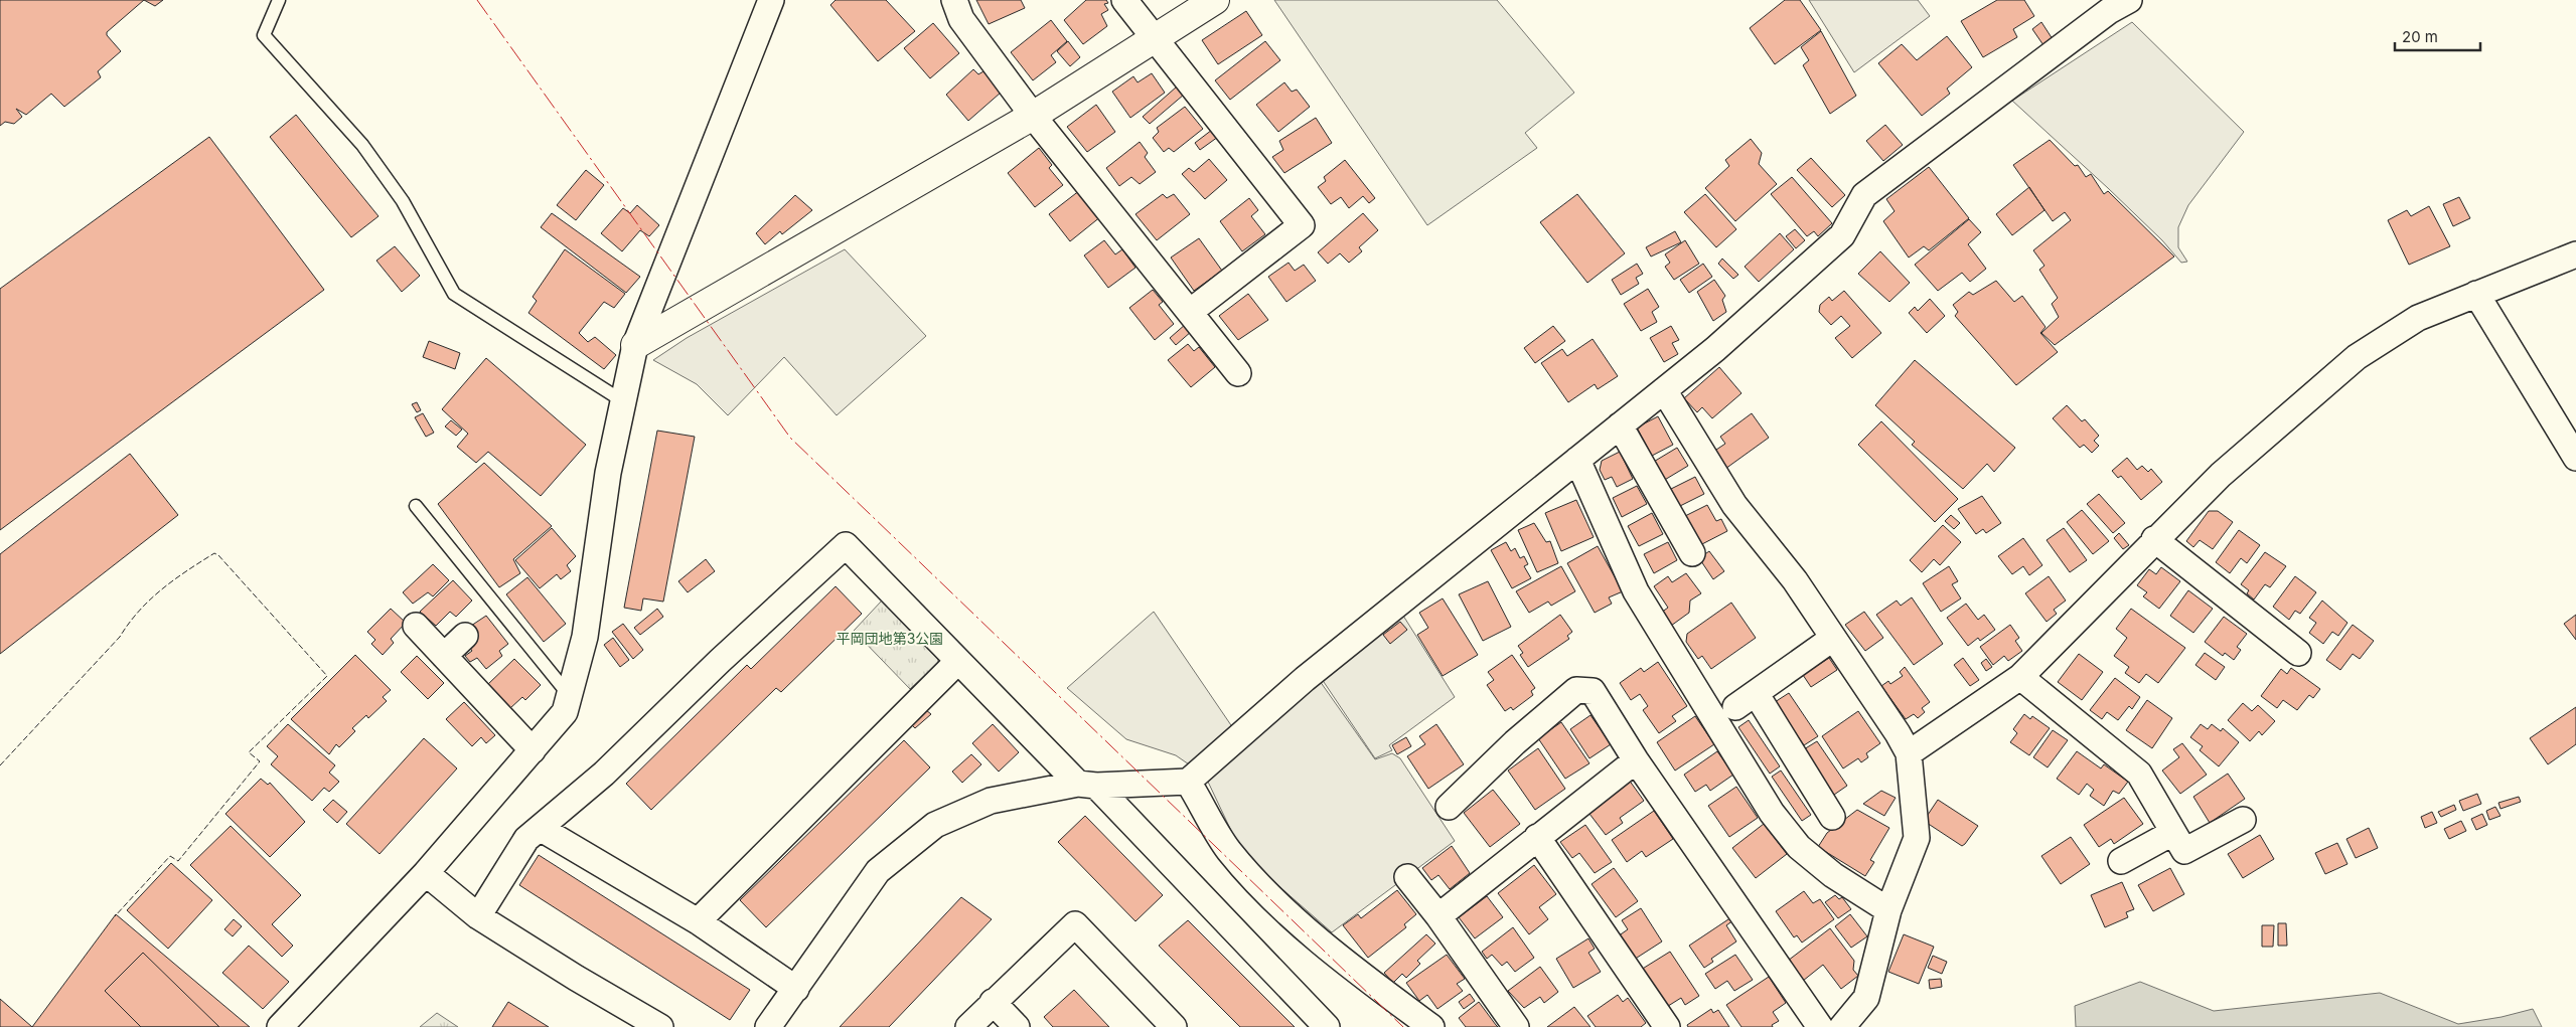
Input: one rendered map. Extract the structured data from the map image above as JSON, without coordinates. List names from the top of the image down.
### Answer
{
  "parks": ["平岡団地第3公園"],
  "scale_bar": "20 m"
}
